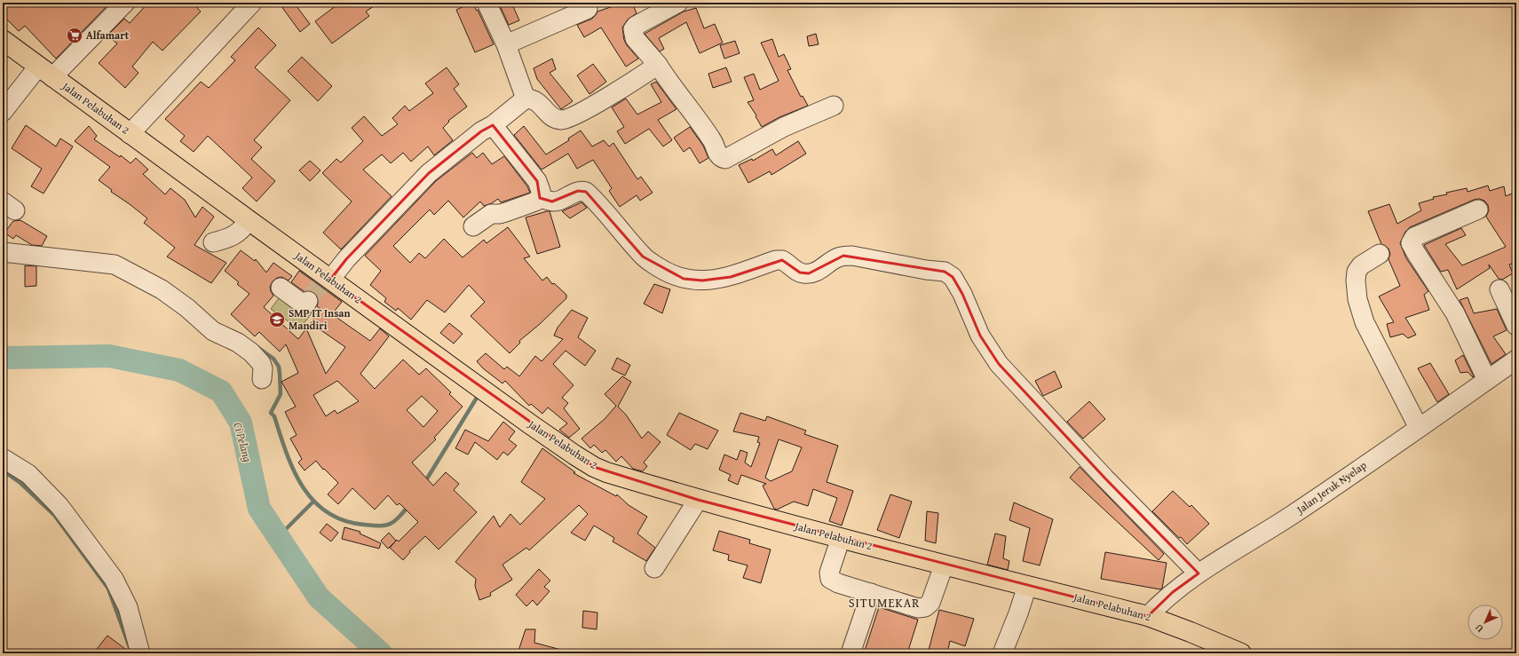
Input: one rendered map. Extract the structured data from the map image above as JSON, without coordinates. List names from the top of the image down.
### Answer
{
  "streets": {
    "main road": ["Jalan Pelabuhan 2"],
    "street": ["Jalan Jeruk Nyelap"]
  },
  "crossings": [
    ["Jalan Pelabuhan 2", "Jalan Jeruk Nyelap"]
  ],
  "districts": ["SITUMEKAR"],
  "water": ["Ci Pelang"],
  "places": {
    "supermarket": ["Alfamart"],
    "school or university": ["SMP IT Insan Mandiri"]
  },
  "north": "bottom left"
}
